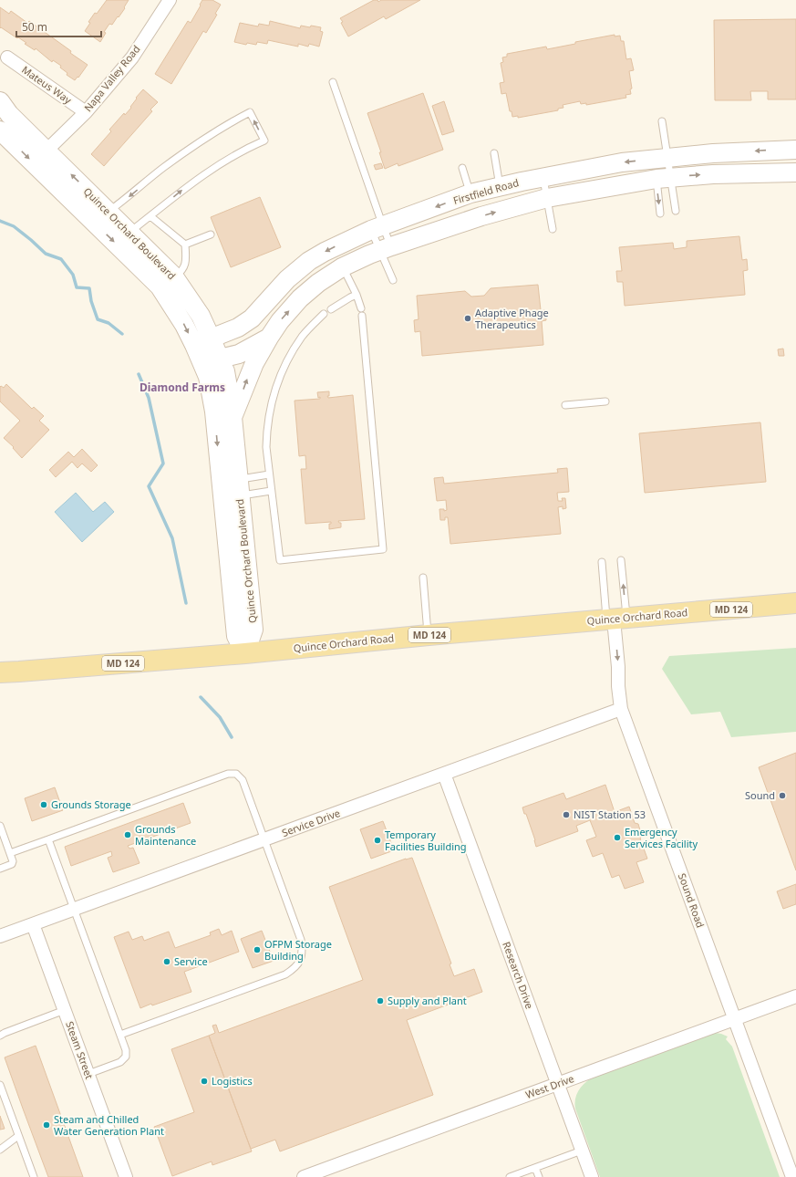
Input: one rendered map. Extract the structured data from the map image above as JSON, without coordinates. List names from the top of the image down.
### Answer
{
  "streets": {
    "main road": ["MD 124", "Quince Orchard Road"],
    "street": [
      "Napa Valley Road",
      "Mateus Way",
      "Firstfield Road",
      "Quince Orchard Boulevard",
      "Service Drive",
      "Sound Road",
      "Research Drive",
      "Steam Street",
      "West Drive"
    ]
  },
  "crossings": [
    ["Napa Valley Road", "Mateus Way"],
    ["Napa Valley Road", "Quince Orchard Boulevard"],
    ["Firstfield Road", "Quince Orchard Boulevard"],
    ["Quince Orchard Boulevard", "Quince Orchard Road"],
    ["Quince Orchard Road", "Sound Road"],
    ["Service Drive", "Sound Road"],
    ["Service Drive", "Research Drive"],
    ["Service Drive", "Steam Street"],
    ["Sound Road", "West Drive"],
    ["Research Drive", "West Drive"]
  ],
  "districts": ["Diamond Farms"],
  "places": [
    "Adaptive Phage Therapeutics",
    "Sound",
    "Grounds Storage",
    "NIST Station 53",
    "Grounds Maintenance",
    "Emergency Services Facility",
    "Temporary Facilities Building",
    "OFPM Storage Building",
    "Service",
    "Supply and Plant",
    "Logistics",
    "Steam and Chilled Water Generation Plant"
  ],
  "scale_bar": "50 m"
}
